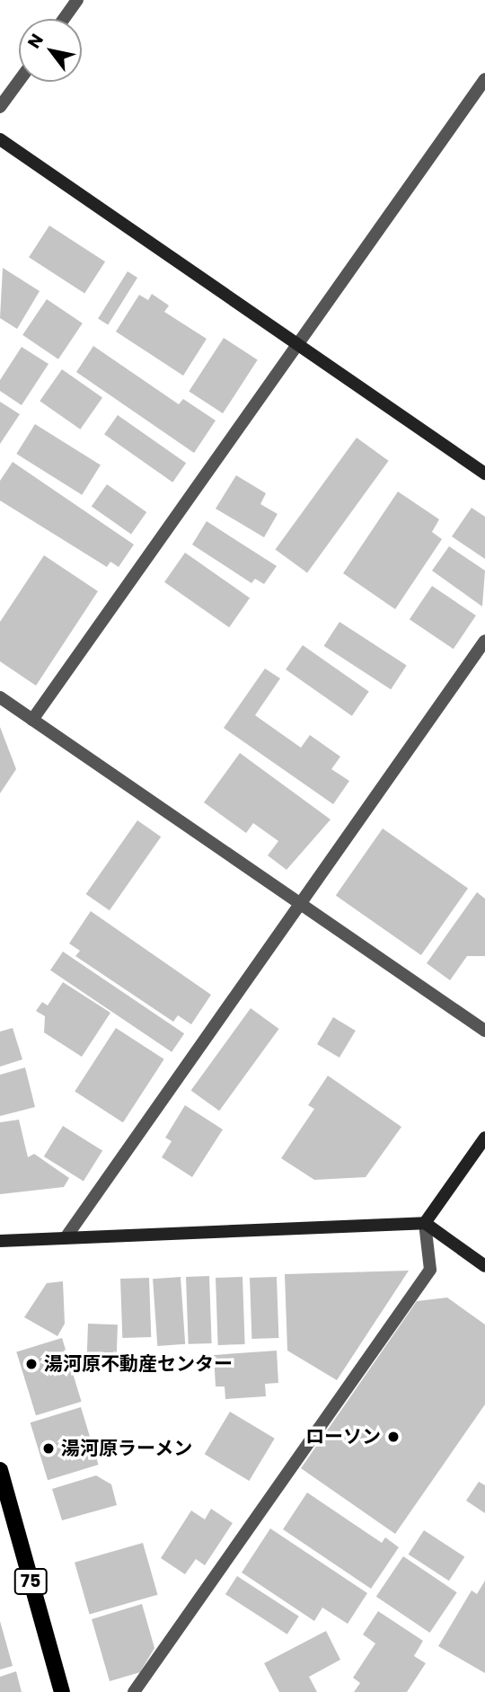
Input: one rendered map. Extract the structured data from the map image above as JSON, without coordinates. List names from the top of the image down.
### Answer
{
  "streets": {
    "main road": ["75"]
  },
  "places": ["湯河原不動産センター", "ローソン", "湯河原ラーメン"],
  "north": "top left"
}
